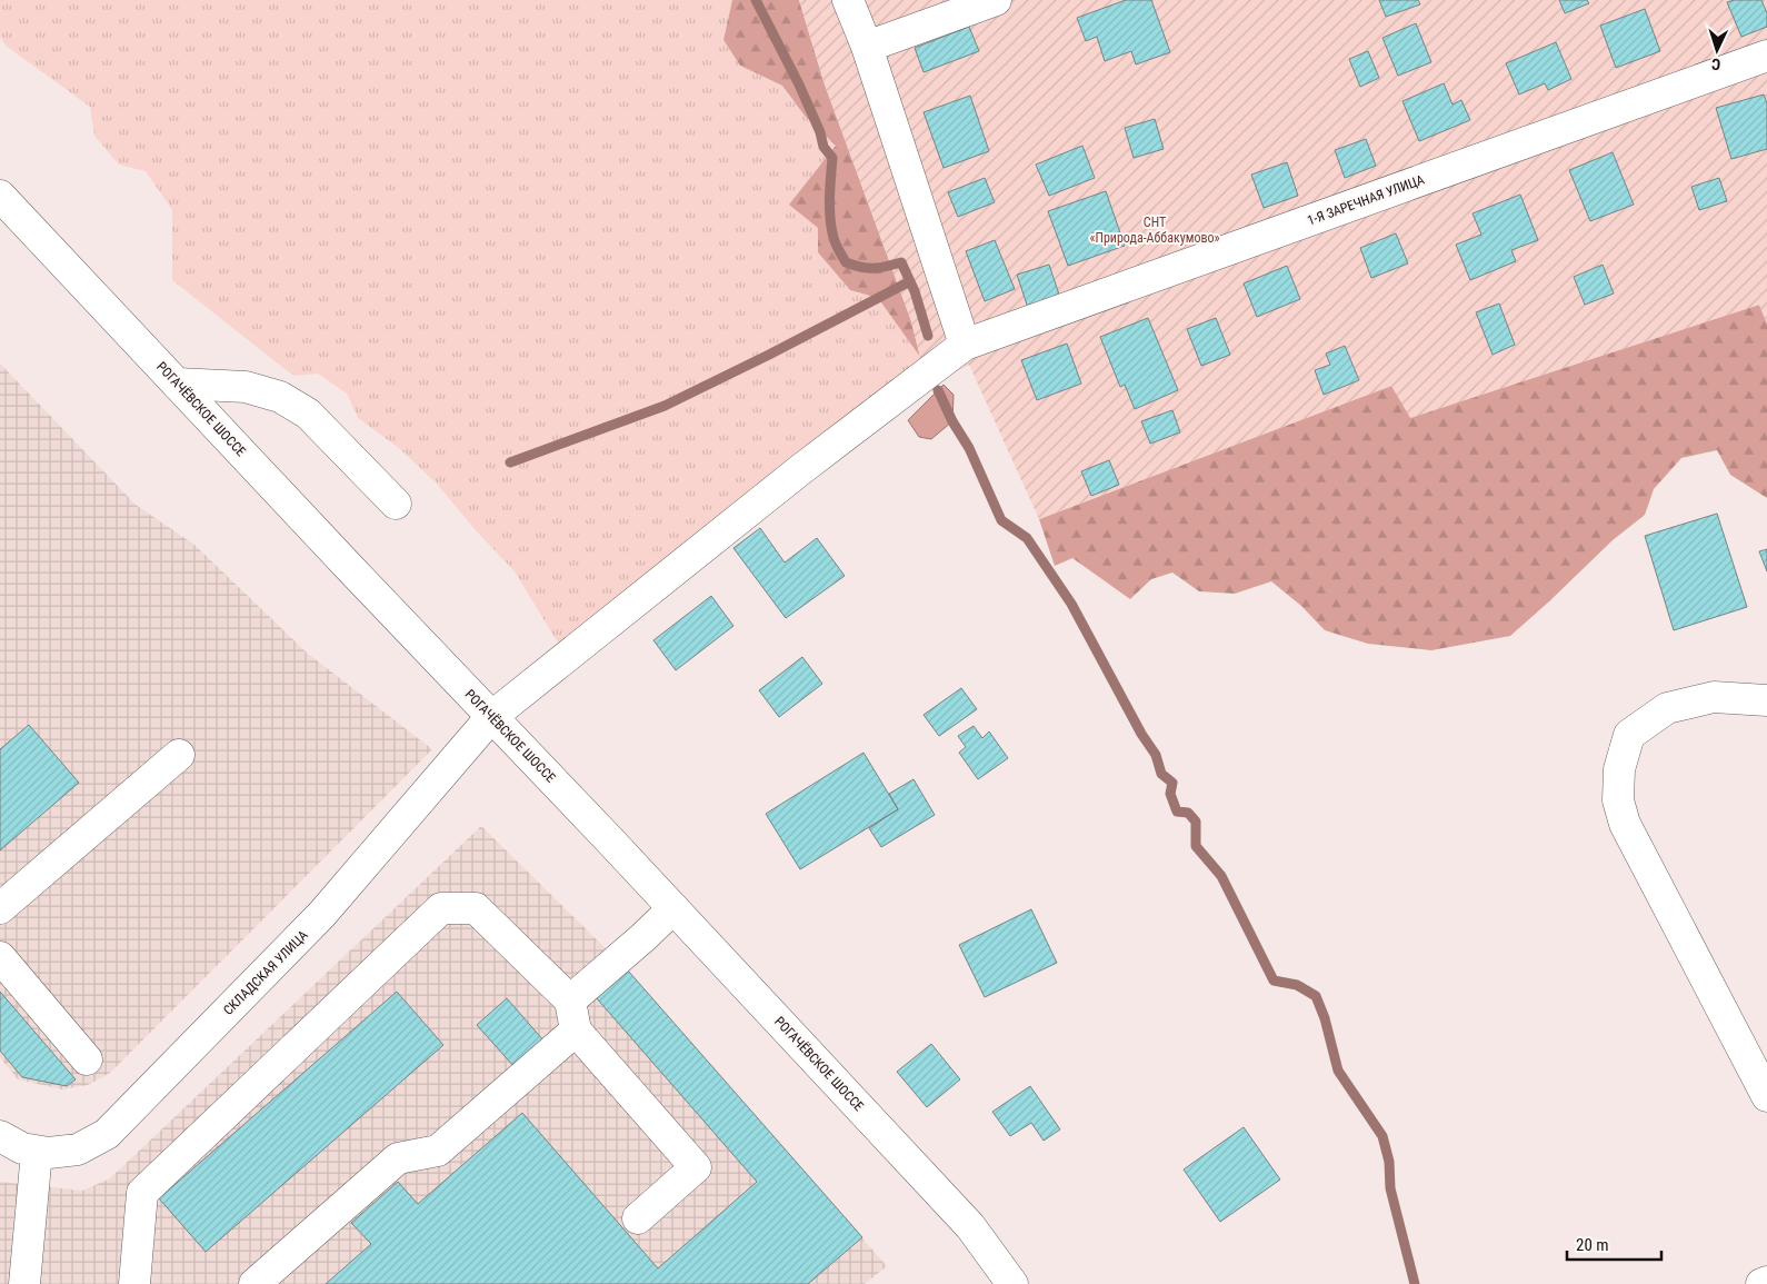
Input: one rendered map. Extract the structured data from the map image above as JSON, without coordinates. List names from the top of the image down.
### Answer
{
  "streets": {
    "street": ["1-Я ЗАРЕЧНАЯ УЛИЦА", "РОГАЧЁВСКОЕ ШОССЕ", "СКЛАДСКАЯ УЛИЦА"]
  },
  "crossings": [
    ["1-Я ЗАРЕЧНАЯ УЛИЦА", "РОГАЧЁВСКОЕ ШОССЕ"],
    ["1-Я ЗАРЕЧНАЯ УЛИЦА", "СКЛАДСКАЯ УЛИЦА"],
    ["РОГАЧЁВСКОЕ ШОССЕ", "СКЛАДСКАЯ УЛИЦА"]
  ],
  "parks": ["СНТ «Природа-Аббакумово»"],
  "scale_bar": "20 m",
  "north": "bottom"
}
